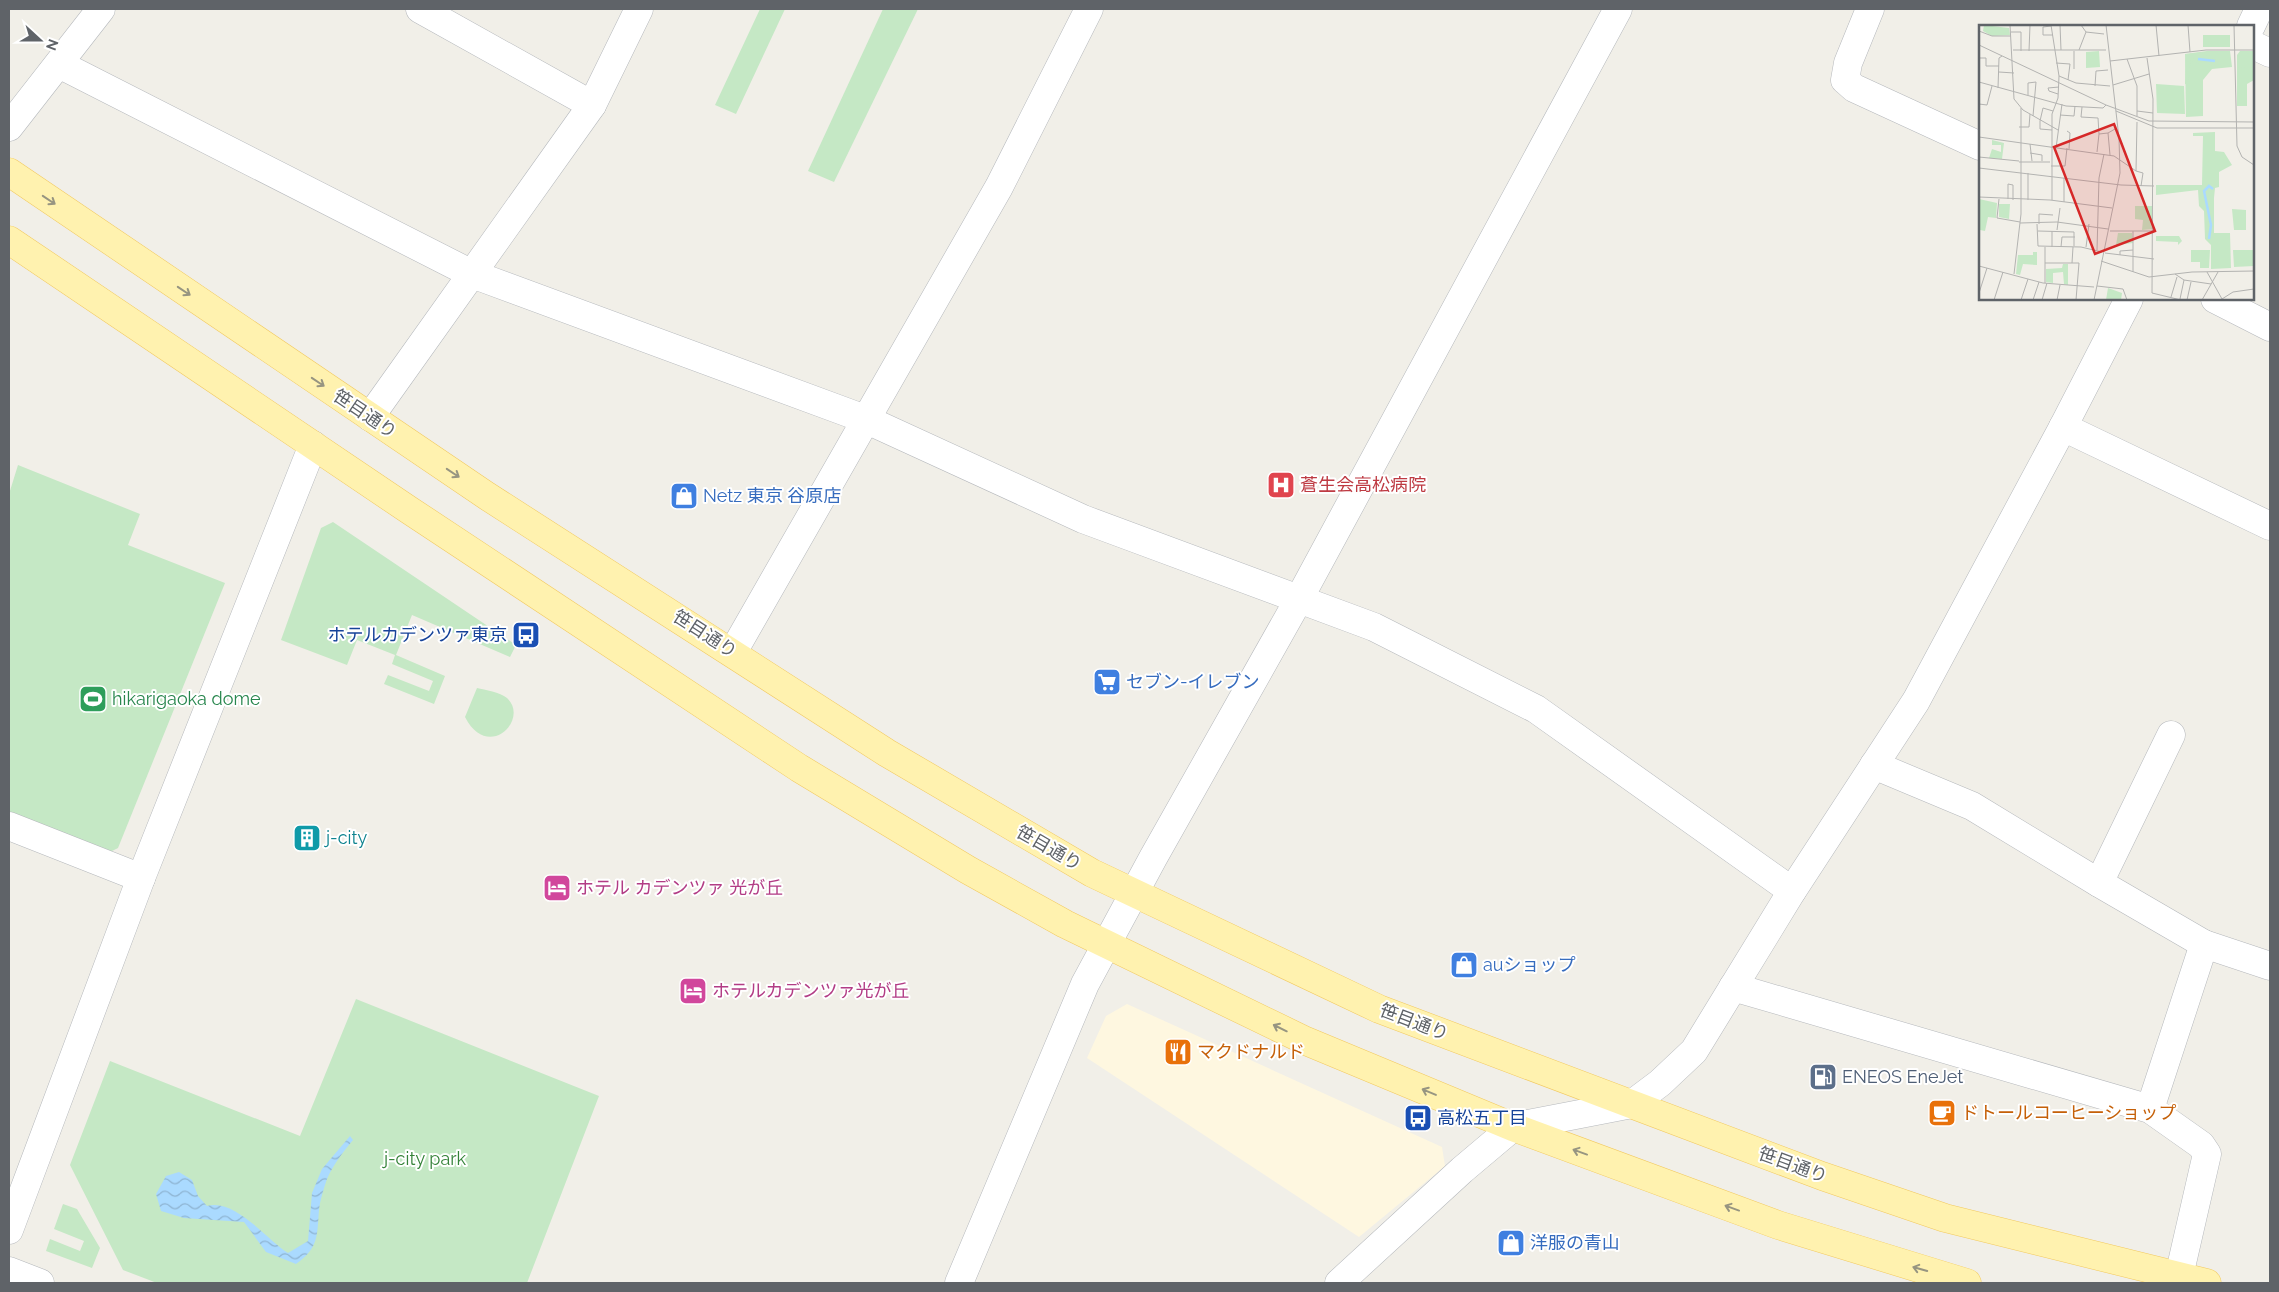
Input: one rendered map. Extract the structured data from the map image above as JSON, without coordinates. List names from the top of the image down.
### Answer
{
  "streets": {
    "main road": ["笹目通り"]
  },
  "parks": ["j-city park"],
  "places": {
    "hospital": ["蒼生会高松病院"],
    "shop": ["Netz 東京 谷原店", "auショップ", "洋服の青山"],
    "bus stop": ["ホテルカデンツァ東京", "高松五丁目"],
    "supermarket": ["セブン-イレブン"],
    "sports": ["hikarigaoka dome"],
    "building": ["j-city"],
    "hotel": ["ホテル カデンツァ 光が丘", "ホテルカデンツァ光が丘"],
    "restaurant": ["マクドナルド"],
    "fuel station": ["ENEOS EneJet"],
    "cafe": ["ドトールコーヒーショップ"]
  },
  "north": "right"
}
